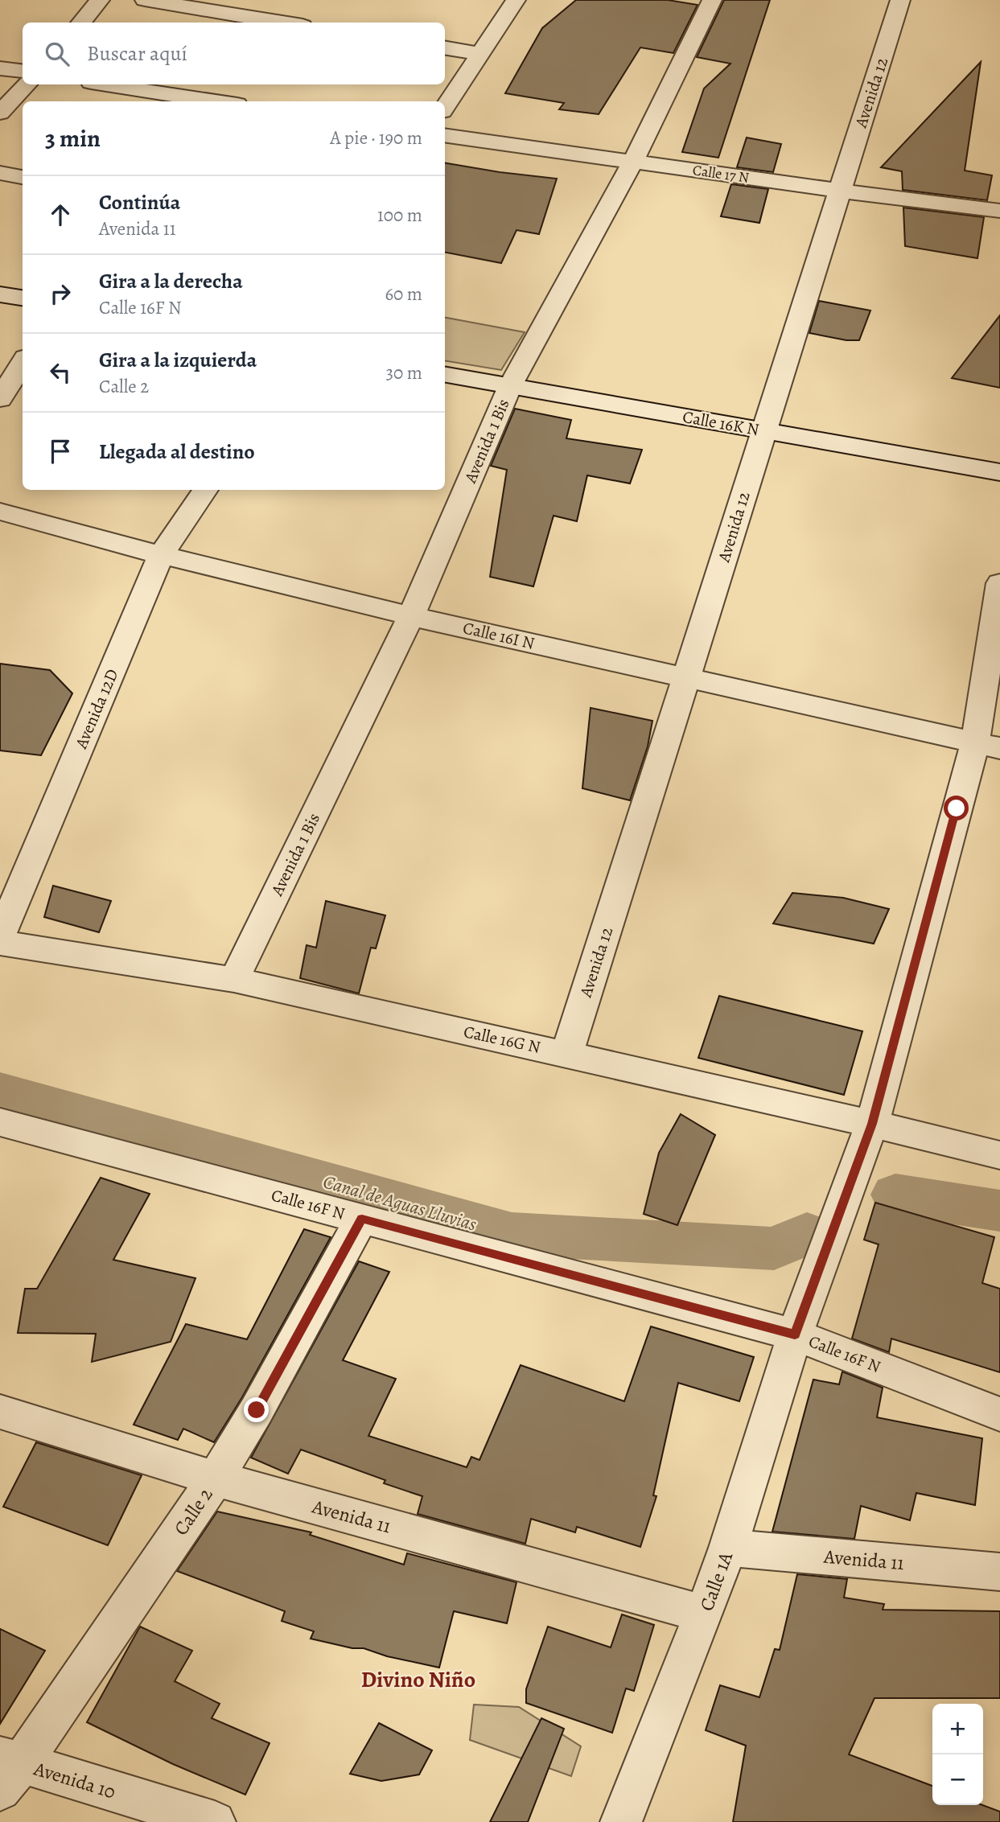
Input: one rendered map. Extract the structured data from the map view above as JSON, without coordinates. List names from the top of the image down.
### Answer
{
  "streets": {
    "street": [
      "Avenida 12",
      "Calle 17 N",
      "Calle 16K N",
      "Avenida 1 Bis",
      "Calle 16I N",
      "Avenida 12D",
      "Calle 16G N",
      "Calle 16F N",
      "Calle 2",
      "Avenida 11",
      "Calle 1A",
      "Avenida 10"
    ]
  },
  "crossings": [
    ["Avenida 12", "Calle 17 N"],
    ["Avenida 12", "Calle 16K N"],
    ["Avenida 12", "Calle 16I N"],
    ["Avenida 12", "Calle 16G N"],
    ["Calle 17 N", "Avenida 1 Bis"],
    ["Calle 16K N", "Avenida 1 Bis"],
    ["Avenida 1 Bis", "Calle 16I N"],
    ["Avenida 1 Bis", "Calle 16G N"],
    ["Calle 16I N", "Avenida 12D"],
    ["Calle 16F N", "Calle 2"],
    ["Calle 16F N", "Calle 1A"],
    ["Calle 2", "Avenida 11"],
    ["Calle 2", "Avenida 10"],
    ["Avenida 11", "Calle 1A"]
  ],
  "districts": ["Divino Niño"],
  "water": ["Canal de Aguas Lluvias"],
  "page": {
    "search": "Buscar aquí",
    "heading": ["3 min", "A pie · 190 m"],
    "list": [
      ["Continúa", "Avenida 11", "100 m"],
      ["Gira a la derecha", "Calle 16F N", "60 m"],
      ["Gira a la izquierda", "Calle 2", "30 m"],
      "Llegada al destino"
    ],
    "map_buttons": ["+", "−"]
  }
}
